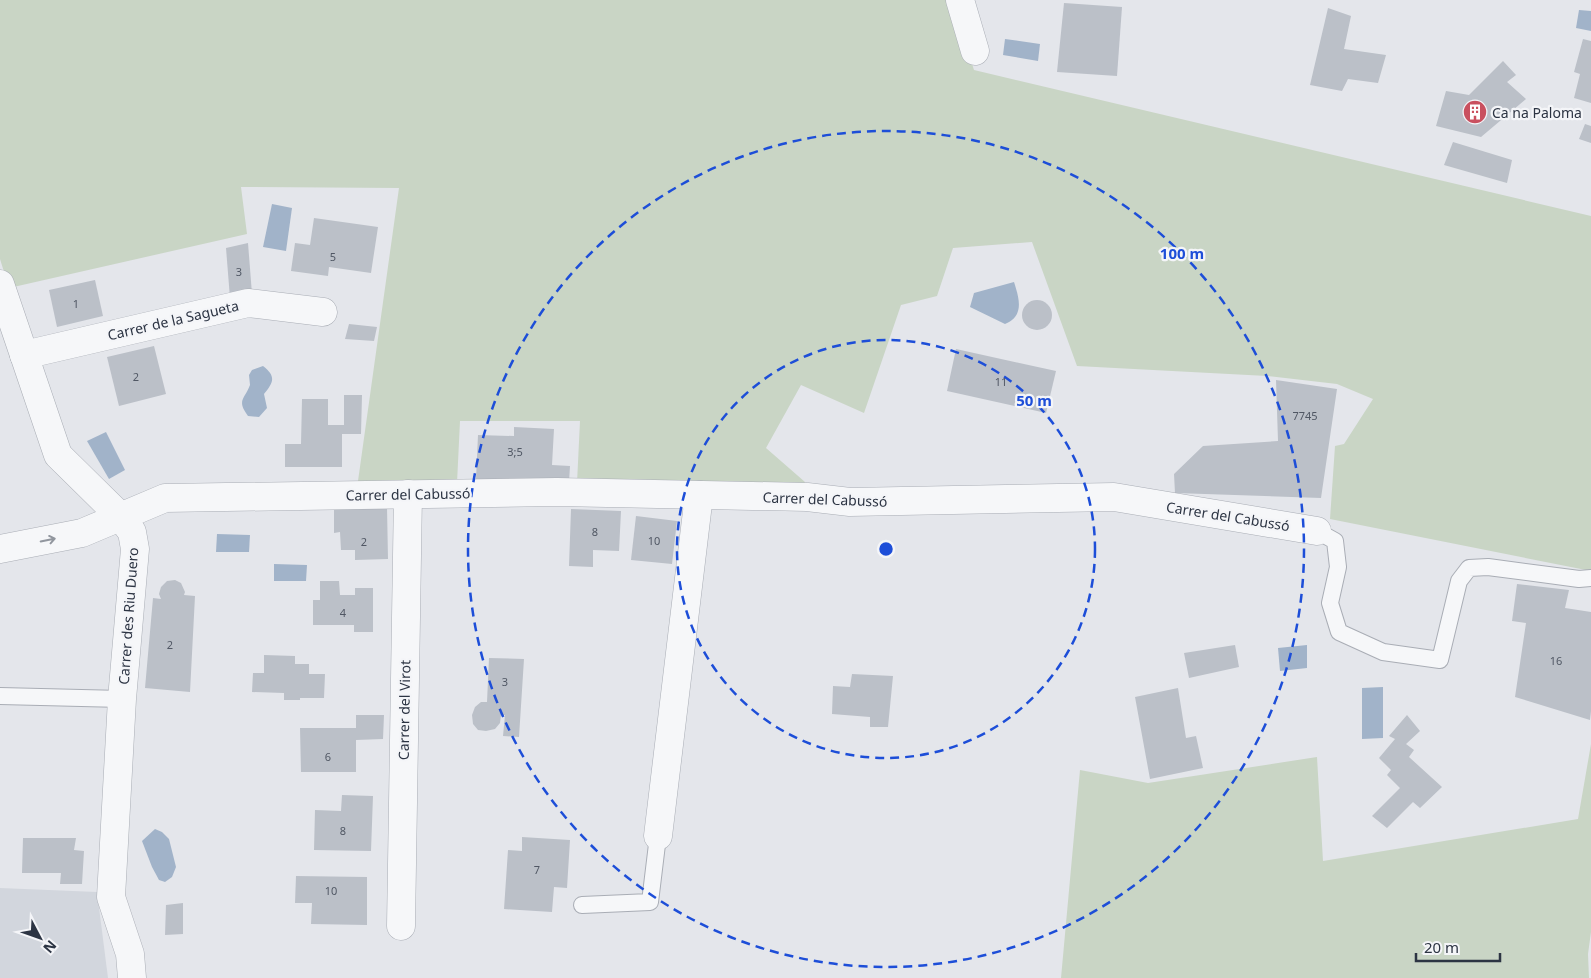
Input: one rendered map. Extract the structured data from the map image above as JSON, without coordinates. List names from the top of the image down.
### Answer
{
  "streets": {
    "street": [
      "Carrer de la Sagueta",
      "Carrer del Cabussó",
      "Carrer des Riu Duero",
      "Carrer del Virot"
    ]
  },
  "crossings": [
    ["Carrer de la Sagueta", "Carrer des Riu Duero"],
    ["Carrer del Cabussó", "Carrer des Riu Duero"],
    ["Carrer del Cabussó", "Carrer del Virot"]
  ],
  "places": {
    "building": ["Ca na Paloma"]
  },
  "house_numbers": [
    "5",
    "3",
    "1",
    "2",
    "11",
    "7745",
    "3;5",
    "8",
    "10",
    "2",
    "4",
    "2",
    "16",
    "3",
    "6",
    "8",
    "7",
    "10"
  ],
  "scale_bar": "20 m",
  "north": "bottom right",
  "rings": ["100 m", "50 m"]
}
